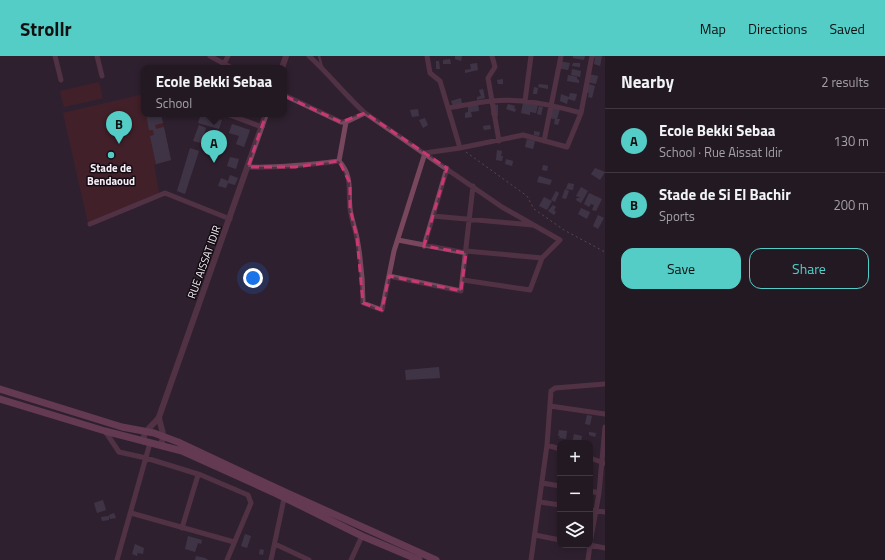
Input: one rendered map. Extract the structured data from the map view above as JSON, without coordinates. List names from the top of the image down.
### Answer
{
  "streets": {
    "street": ["RUE AISSAT IDIR"]
  },
  "places": ["Stade de Bendaoud"],
  "page": {
    "header": "Strollr",
    "nav": ["Map", "Directions", "Saved"],
    "heading": ["Nearby", "2 results"],
    "popup": ["Ecole Bekki Sebaa", "School"],
    "list": [
      {
        "mark": "A",
        "name": "Ecole Bekki Sebaa",
        "note": "School · Rue Aissat Idir",
        "value": "130 m"
      },
      {
        "mark": "B",
        "name": "Stade de Si El Bachir",
        "note": "Sports",
        "value": "200 m"
      }
    ],
    "pins": ["B", "A"],
    "buttons": ["Save", "Share"],
    "map_buttons": ["+", "−"]
  }
}
